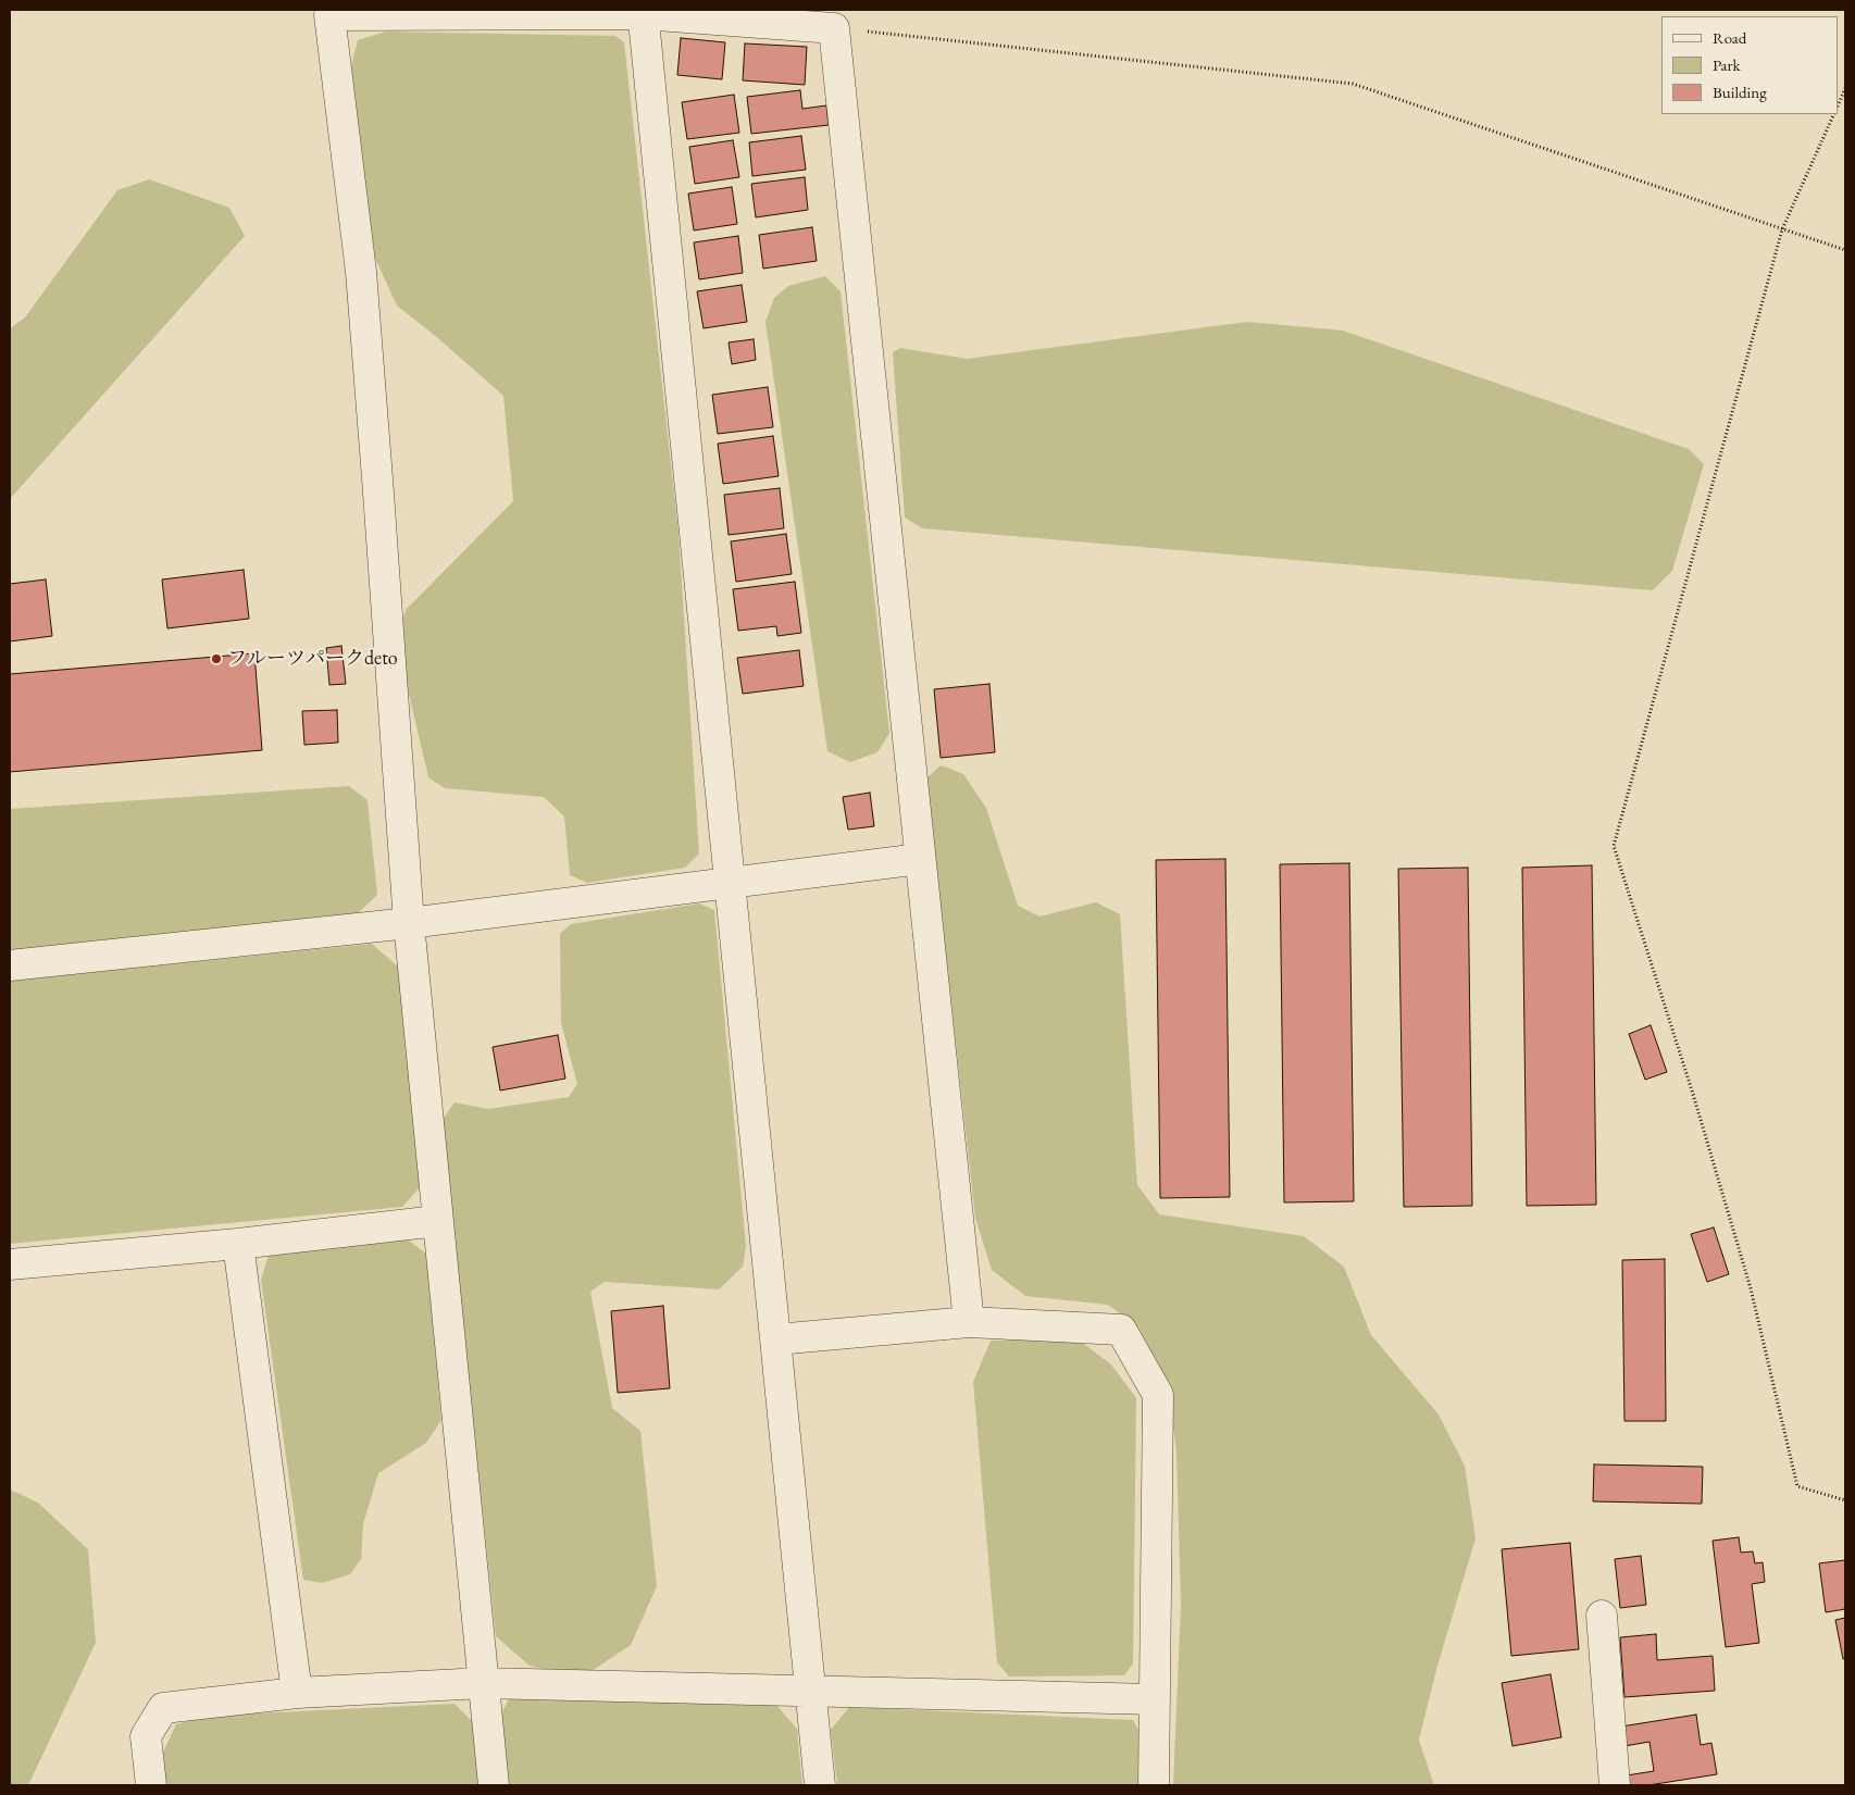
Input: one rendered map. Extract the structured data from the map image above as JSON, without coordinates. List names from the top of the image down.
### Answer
{
  "places": ["フルーツパークdeto"],
  "legend": ["Road", "Park", "Building"]
}
